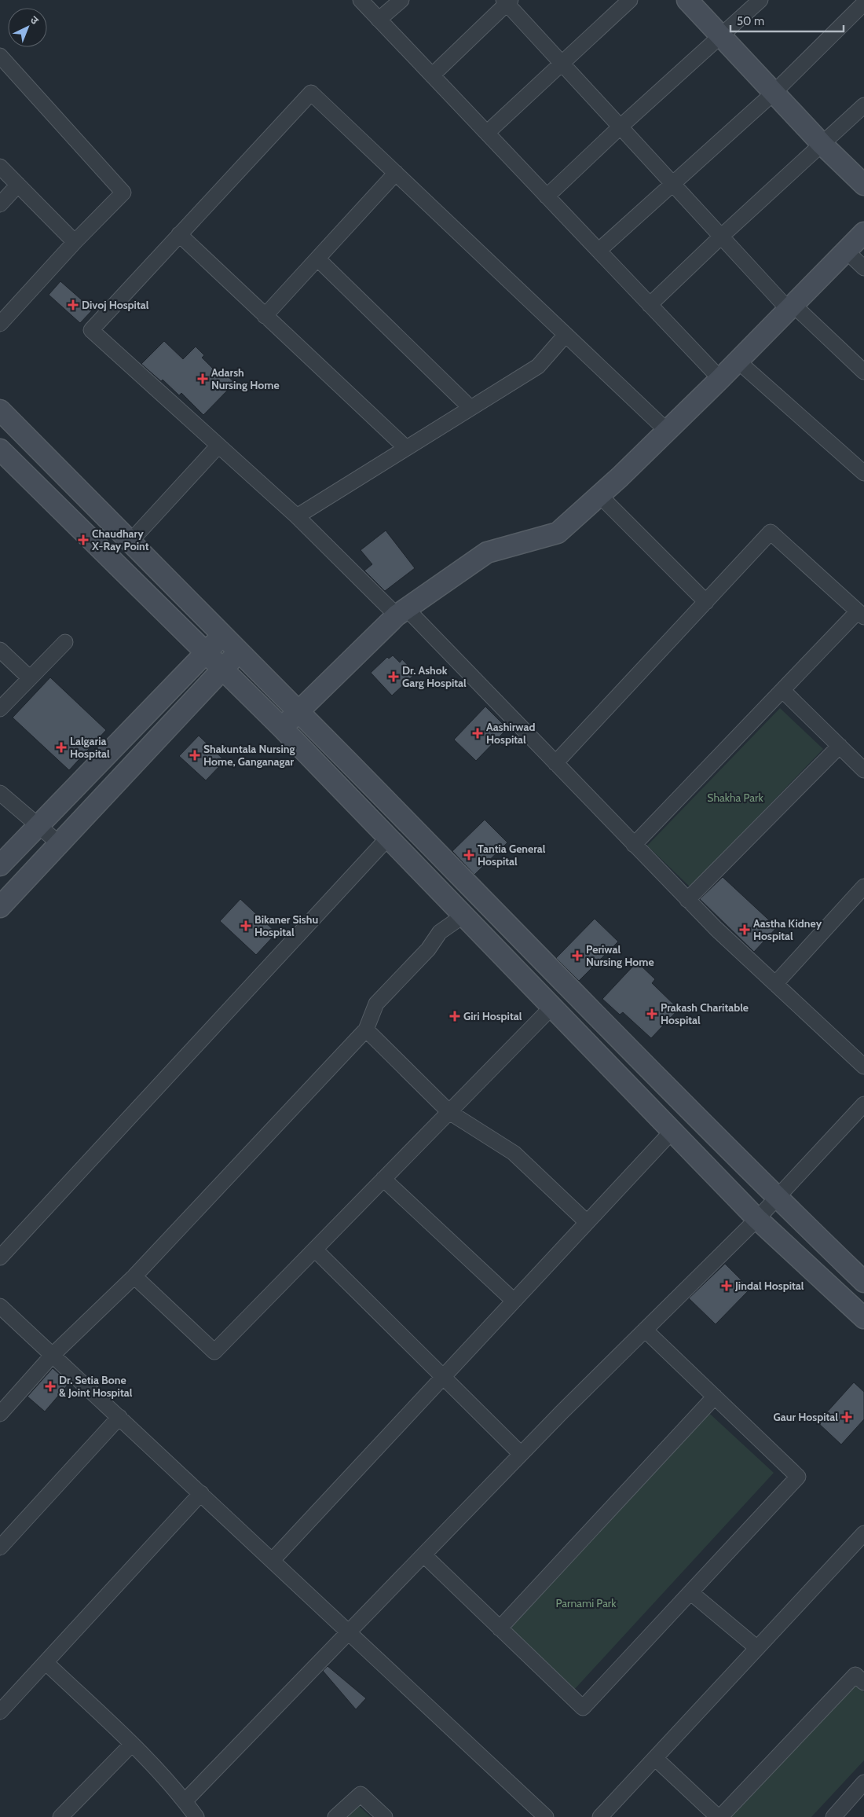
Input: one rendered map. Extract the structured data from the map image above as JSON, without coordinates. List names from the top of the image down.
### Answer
{
  "parks": ["Shakha Park", "Parnami Park"],
  "places": {
    "health": [
      "Divoj Hospital",
      "Adarsh Nursing Home",
      "Chaudhary X-Ray Point",
      "Dr. Ashok Garg Hospital",
      "Aashirwad Hospital",
      "Lalgaria Hospital",
      "Shakuntala Nursing Home, Ganganagar",
      "Tantia General Hospital",
      "Bikaner Sishu Hospital",
      "Aastha Kidney Hospital",
      "Periwal Nursing Home",
      "Prakash Charitable Hospital",
      "Giri Hospital",
      "Jindal Hospital",
      "Dr. Setia Bone & Joint Hospital",
      "Gaur Hospital"
    ]
  },
  "scale_bar": "50 m",
  "north": "top right"
}
